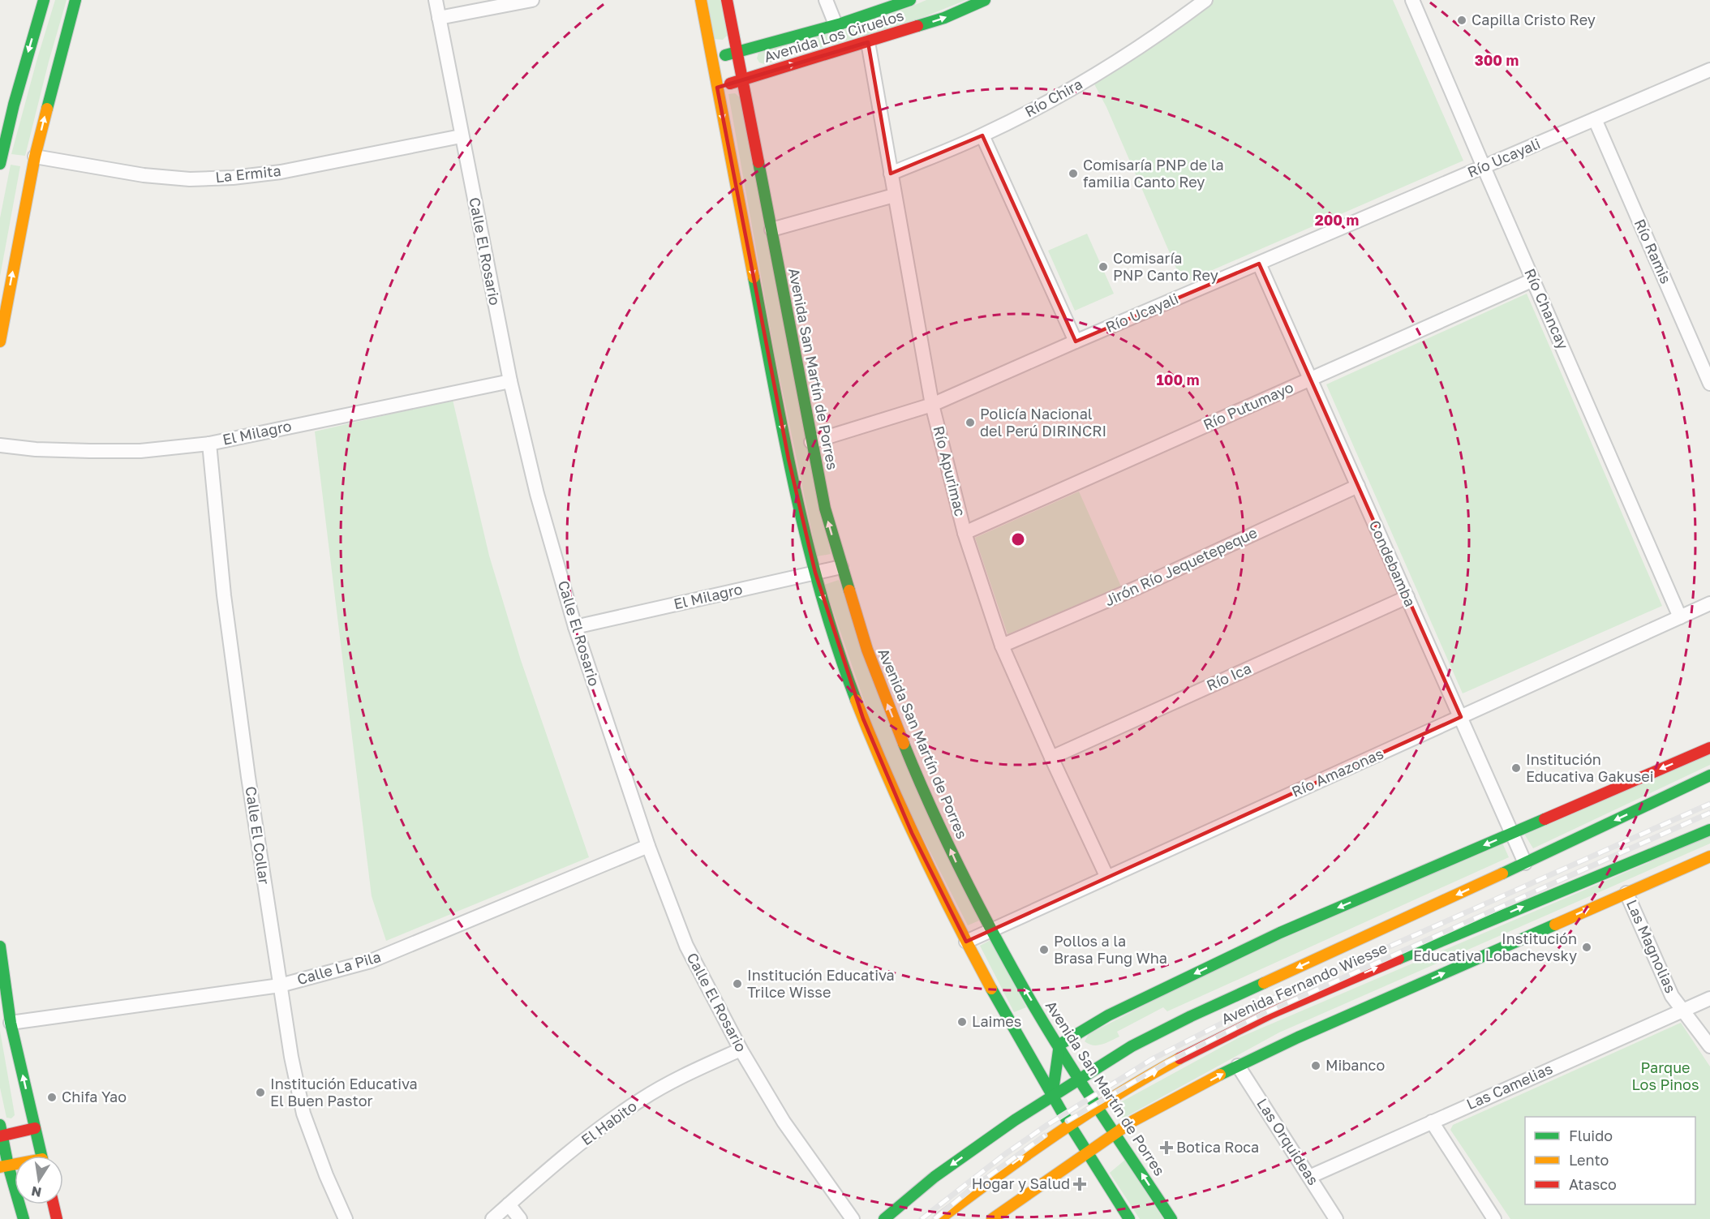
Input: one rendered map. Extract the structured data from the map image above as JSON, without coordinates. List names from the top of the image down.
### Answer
{
  "streets": {
    "main road": ["Avenida Los Ciruelos", "Avenida San Martín de Porres", "Avenida Fernando Wiesse"],
    "street": [
      "Río Chira",
      "Río Ucayali",
      "La Ermita",
      "Calle El Rosario",
      "Río Ramis",
      "Río Chancay",
      "Río Putumayo",
      "El Milagro",
      "Río Apurimac",
      "Condebamba",
      "Jirón Río Jequetepeque",
      "Río Ica",
      "Río Amazonas",
      "Calle El Collar",
      "Las Magnolias",
      "Calle La Pila",
      "Las Camelias",
      "El Habito",
      "Las Orquideas"
    ]
  },
  "crossings": [
    ["Avenida Los Ciruelos", "Avenida San Martín de Porres"],
    ["Avenida Los Ciruelos", "Río Apurimac"],
    ["Río Chira", "Río Apurimac"],
    ["Río Ucayali", "Río Ramis"],
    ["Río Ucayali", "Río Chancay"],
    ["Río Ucayali", "Avenida San Martín de Porres"],
    ["Río Ucayali", "Río Apurimac"],
    ["Río Ucayali", "Condebamba"],
    ["La Ermita", "Calle El Rosario"],
    ["Calle El Rosario", "El Milagro"],
    ["Calle El Rosario", "Calle La Pila"],
    ["Calle El Rosario", "El Habito"],
    ["Río Chancay", "Río Putumayo"],
    ["Río Chancay", "Río Amazonas"],
    ["Avenida San Martín de Porres", "El Milagro"],
    ["Avenida San Martín de Porres", "Río Amazonas"],
    ["Avenida San Martín de Porres", "Avenida Fernando Wiesse"],
    ["Río Putumayo", "Río Apurimac"],
    ["Río Putumayo", "Condebamba"],
    ["El Milagro", "Calle El Collar"],
    ["Río Apurimac", "Jirón Río Jequetepeque"],
    ["Río Apurimac", "Río Ica"],
    ["Río Apurimac", "Río Amazonas"],
    ["Condebamba", "Jirón Río Jequetepeque"],
    ["Condebamba", "Río Ica"],
    ["Condebamba", "Río Amazonas"],
    ["Condebamba", "Avenida Fernando Wiesse"],
    ["Calle El Collar", "Calle La Pila"],
    ["Las Magnolias", "Las Camelias"],
    ["Las Camelias", "Las Orquideas"]
  ],
  "parks": ["Parque Los Pinos"],
  "places": {
    "other": [
      "Capilla Cristo Rey",
      "Comisaría PNP de la familia Canto Rey",
      "Comisaría PNP Canto Rey",
      "Policía Nacional del Perú DIRINCRI",
      "Institución Educativa Gakusei",
      "Institución Educativa Lobachevsky",
      "Pollos a la Brasa Fung Wha",
      "Institución Educativa Trilce Wisse",
      "Laimes",
      "Mibanco",
      "Institución Educativa El Buen Pastor",
      "Chifa Yao"
    ],
    "health": ["Botica Roca", "Hogar y Salud"]
  },
  "legend": ["Fluido", "Lento", "Atasco"],
  "north": "bottom",
  "rings": ["300 m", "200 m", "100 m"]
}
